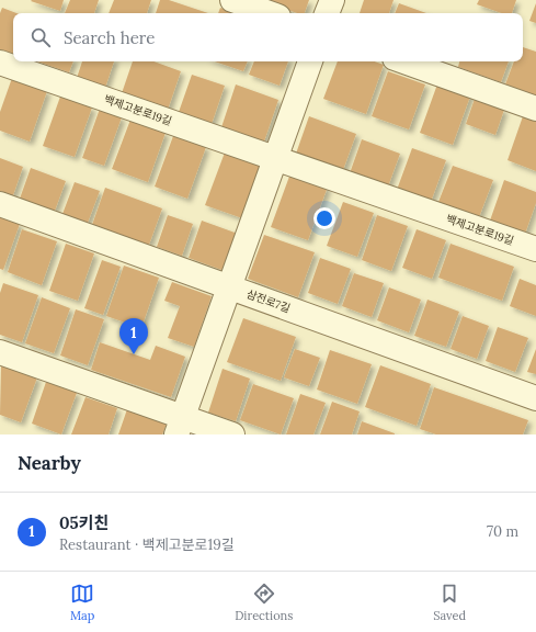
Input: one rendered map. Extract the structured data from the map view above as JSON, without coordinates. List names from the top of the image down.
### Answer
{
  "streets": {
    "street": ["백제고분로19길", "삼전로7길"]
  },
  "page": {
    "search": "Search here",
    "pins": "1",
    "heading": "Nearby",
    "list": [
      {
        "mark": "1",
        "name": "05키친",
        "note": "Restaurant · 백제고분로19길",
        "value": "70 m"
      }
    ],
    "nav": ["Map", "Directions", "Saved"]
  }
}
